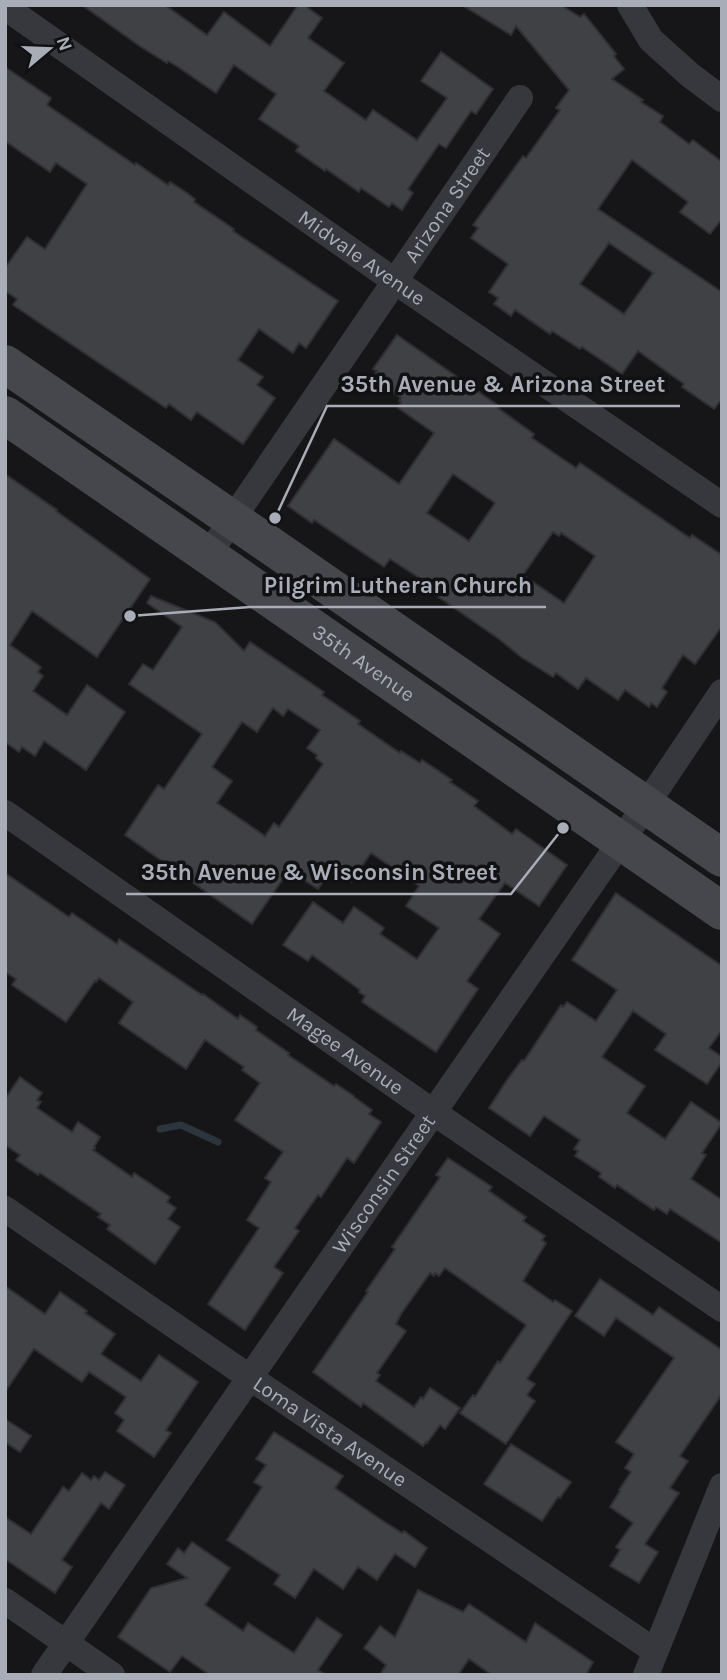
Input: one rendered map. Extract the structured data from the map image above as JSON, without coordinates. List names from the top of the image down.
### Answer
{
  "streets": {
    "main road": ["35th Avenue"],
    "street": [
      "Arizona Street",
      "Midvale Avenue",
      "Magee Avenue",
      "Wisconsin Street",
      "Loma Vista Avenue"
    ]
  },
  "crossings": [
    ["Arizona Street", "Midvale Avenue"],
    ["Arizona Street", "35th Avenue"],
    ["35th Avenue", "Wisconsin Street"],
    ["Magee Avenue", "Wisconsin Street"],
    ["Wisconsin Street", "Loma Vista Avenue"]
  ],
  "places": ["35th Avenue & Arizona Street", "Pilgrim Lutheran Church", "35th Avenue & Wisconsin Street"],
  "north": "right"
}
